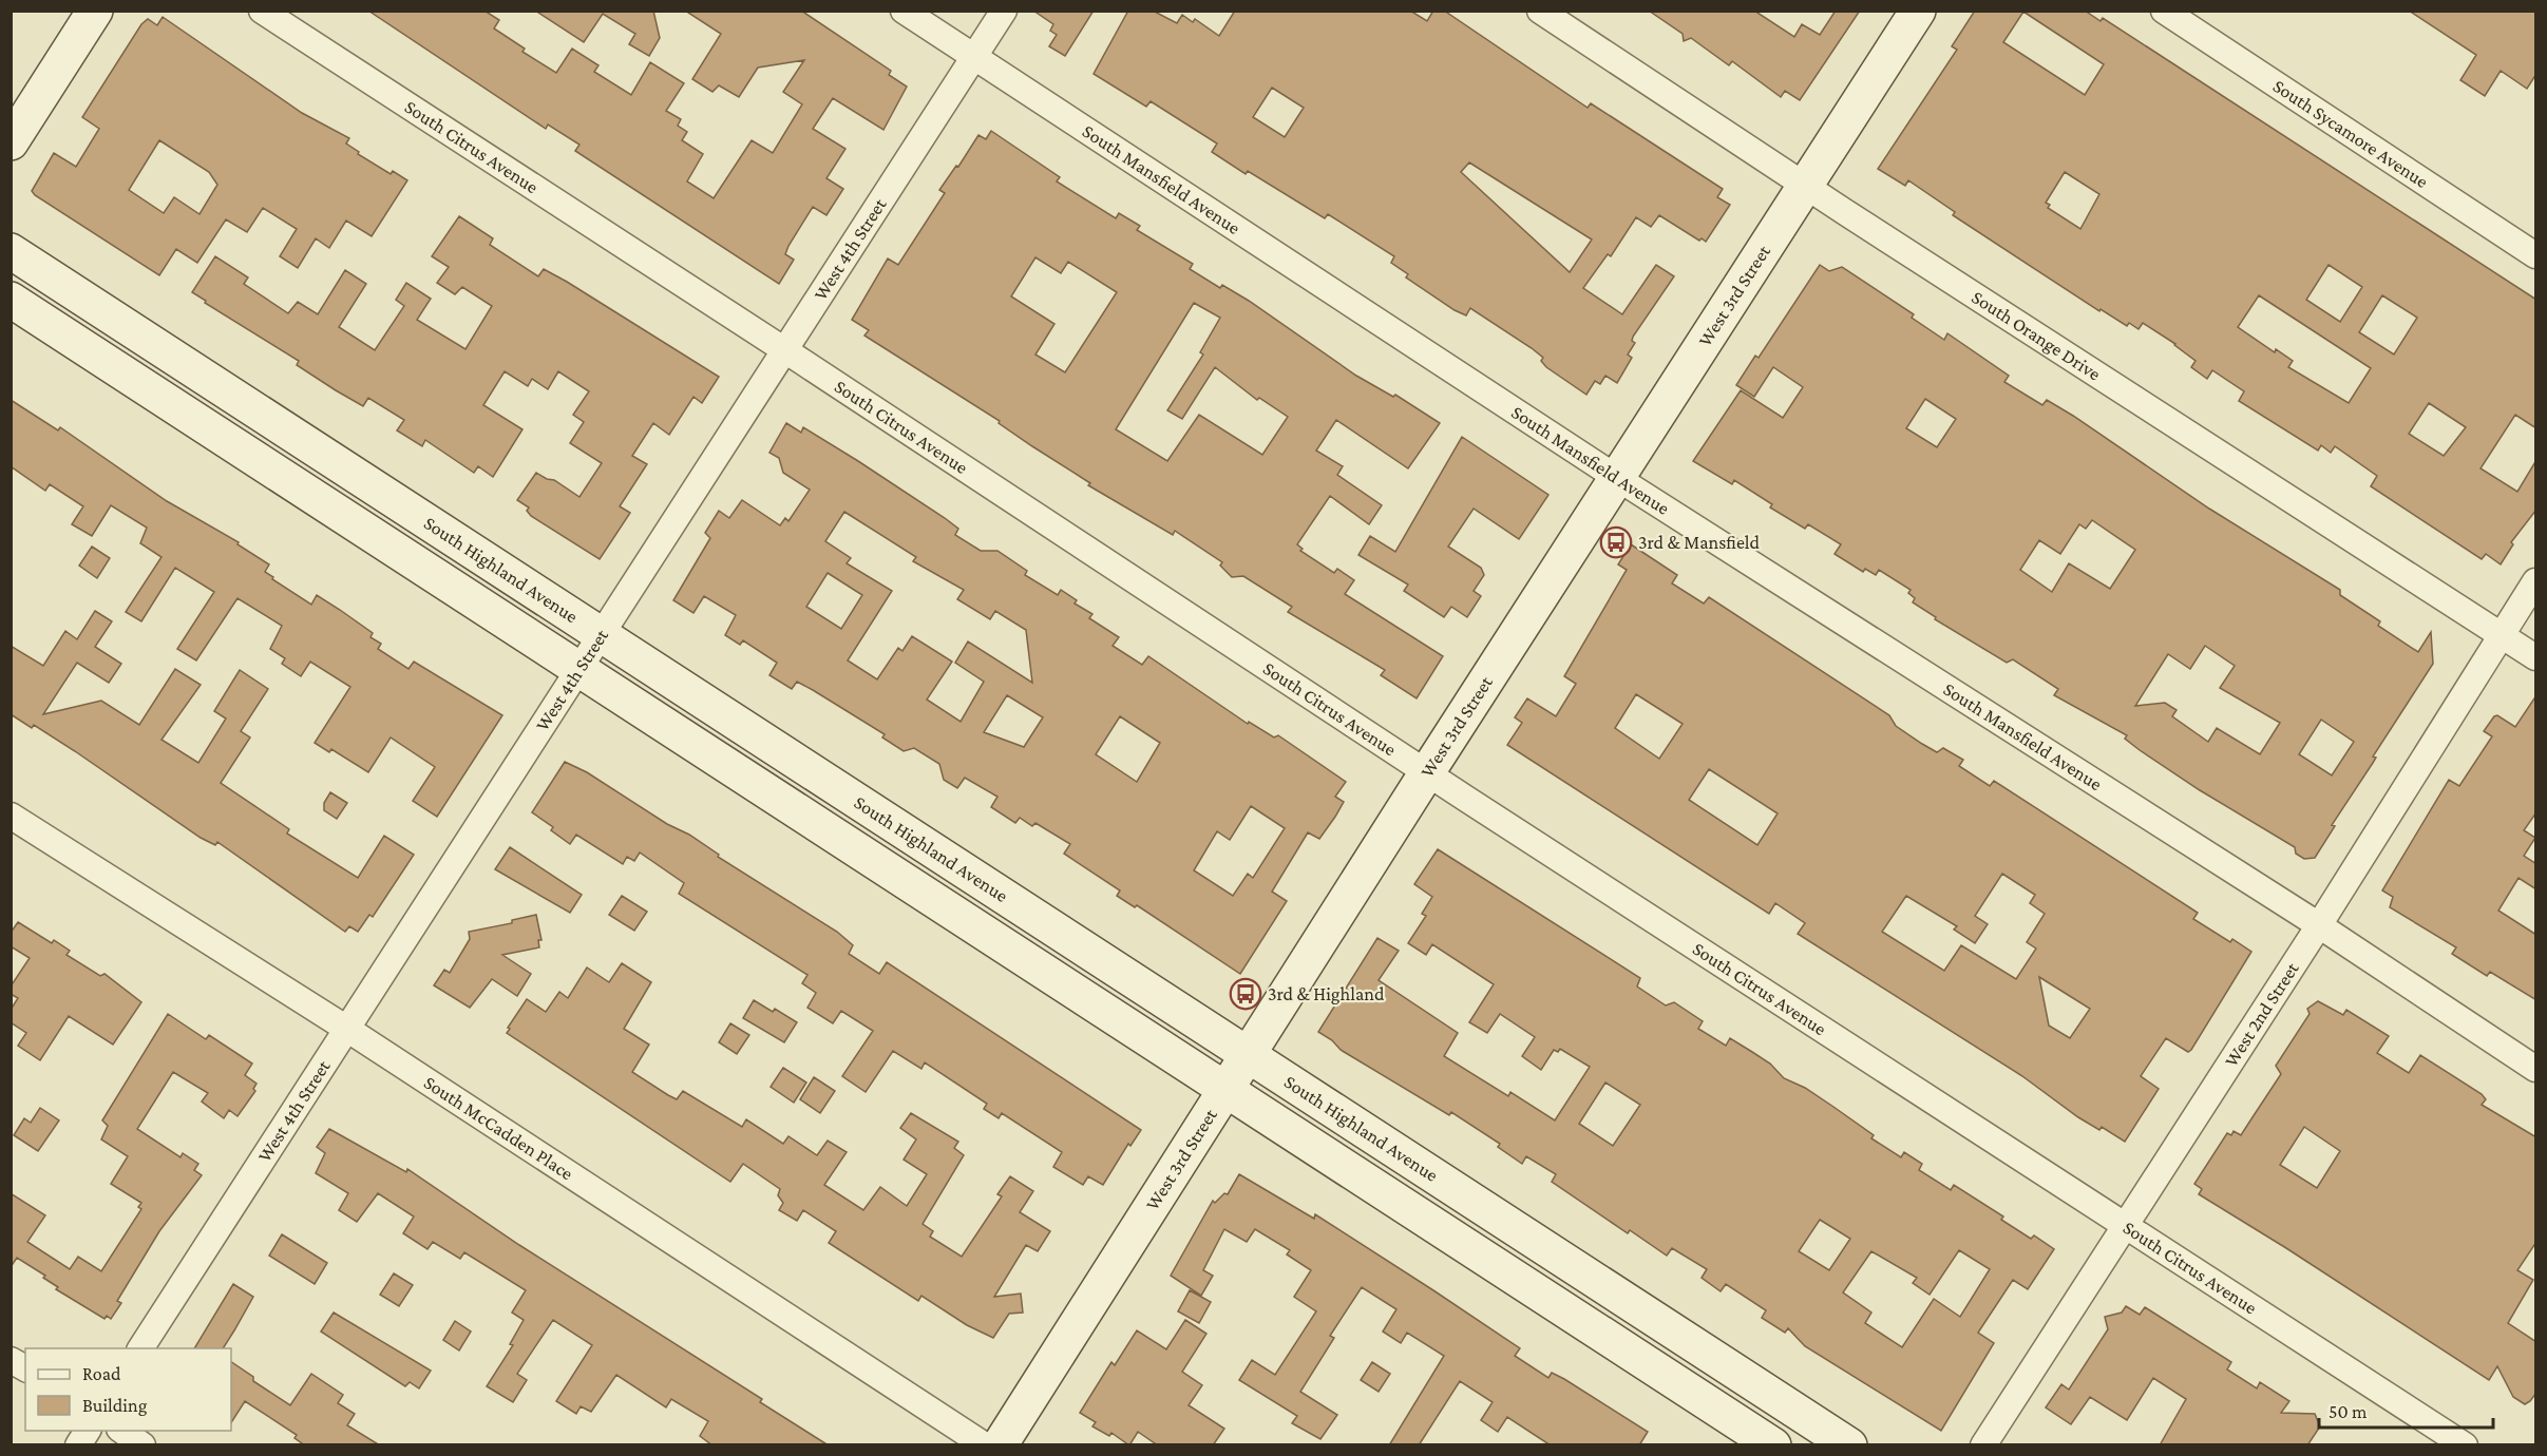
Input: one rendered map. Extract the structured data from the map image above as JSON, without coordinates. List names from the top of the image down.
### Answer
{
  "streets": {
    "main road": ["West 3rd Street", "South Highland Avenue"],
    "street": [
      "South Sycamore Avenue",
      "South Citrus Avenue",
      "South Mansfield Avenue",
      "West 4th Street",
      "South Orange Drive",
      "West 2nd Street",
      "South McCadden Place"
    ]
  },
  "crossings": [
    ["South Citrus Avenue", "West 4th Street"],
    ["South Citrus Avenue", "West 3rd Street"],
    ["South Citrus Avenue", "West 2nd Street"],
    ["South Mansfield Avenue", "West 4th Street"],
    ["South Mansfield Avenue", "West 3rd Street"],
    ["South Mansfield Avenue", "West 2nd Street"],
    ["West 4th Street", "South Highland Avenue"],
    ["West 4th Street", "South McCadden Place"],
    ["West 3rd Street", "South Orange Drive"],
    ["West 3rd Street", "South Highland Avenue"],
    ["South Orange Drive", "West 2nd Street"]
  ],
  "places": {
    "bus stop": ["3rd & Mansfield", "3rd & Highland"]
  },
  "legend": ["Road", "Building"],
  "scale_bar": "50 m"
}
